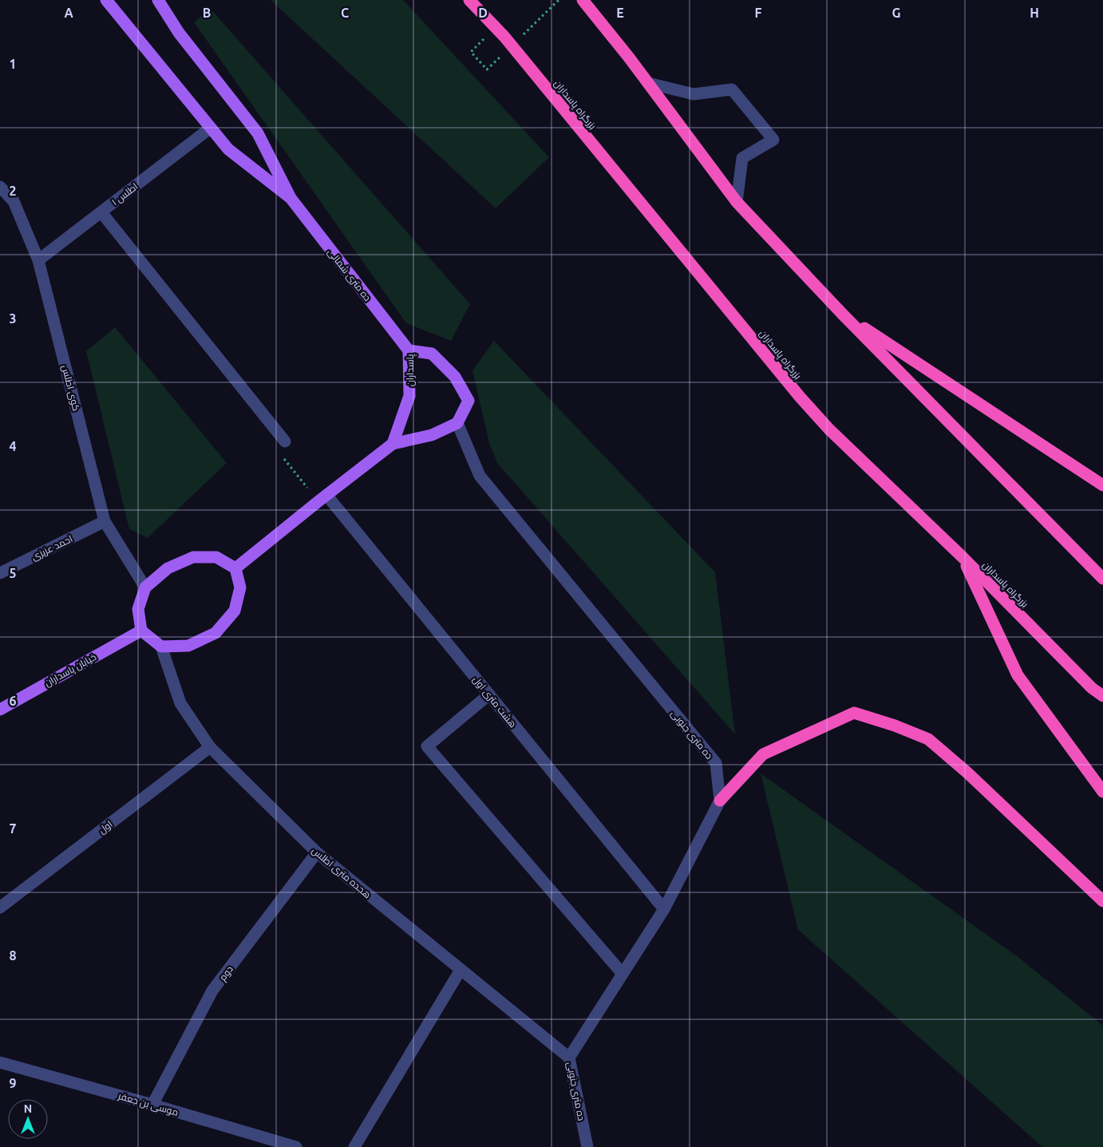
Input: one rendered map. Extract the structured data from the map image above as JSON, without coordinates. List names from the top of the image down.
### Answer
{
  "streets": {
    "highway": ["بزرگراه پاسداران"],
    "main road": ["ده متری شمالی", "پاسداران", "خیابان پاسداران"],
    "street": [
      "اطلس ۱",
      "کوی اطلس",
      "احمد عزیزی",
      "هشت متری اول",
      "ده متری جنوبی",
      "اول",
      "هجده متری اطلس",
      "دوم",
      "موسی بن جعفر"
    ]
  },
  "crossings": [
    ["اطلس ۱", "کوی اطلس"],
    ["ده متری شمالی", "پاسداران"],
    ["پاسداران", "ده متری جنوبی"],
    ["کوی اطلس", "احمد عزیزی"],
    ["کوی اطلس", "خیابان پاسداران"],
    ["کوی اطلس", "هجده متری اطلس"],
    ["خیابان پاسداران", "هجده متری اطلس"],
    ["هشت متری اول", "ده متری جنوبی"],
    ["ده متری جنوبی", "هجده متری اطلس"],
    ["اول", "هجده متری اطلس"],
    ["هجده متری اطلس", "دوم"],
    ["دوم", "موسی بن جعفر"]
  ],
  "north": "top",
  "grid": {
    "columns": [
      "A",
      "B",
      "C",
      "D",
      "E",
      "F",
      "G",
      "H"
    ],
    "rows": [
      "1",
      "2",
      "3",
      "4",
      "5",
      "6",
      "7",
      "8",
      "9"
    ]
  }
}
